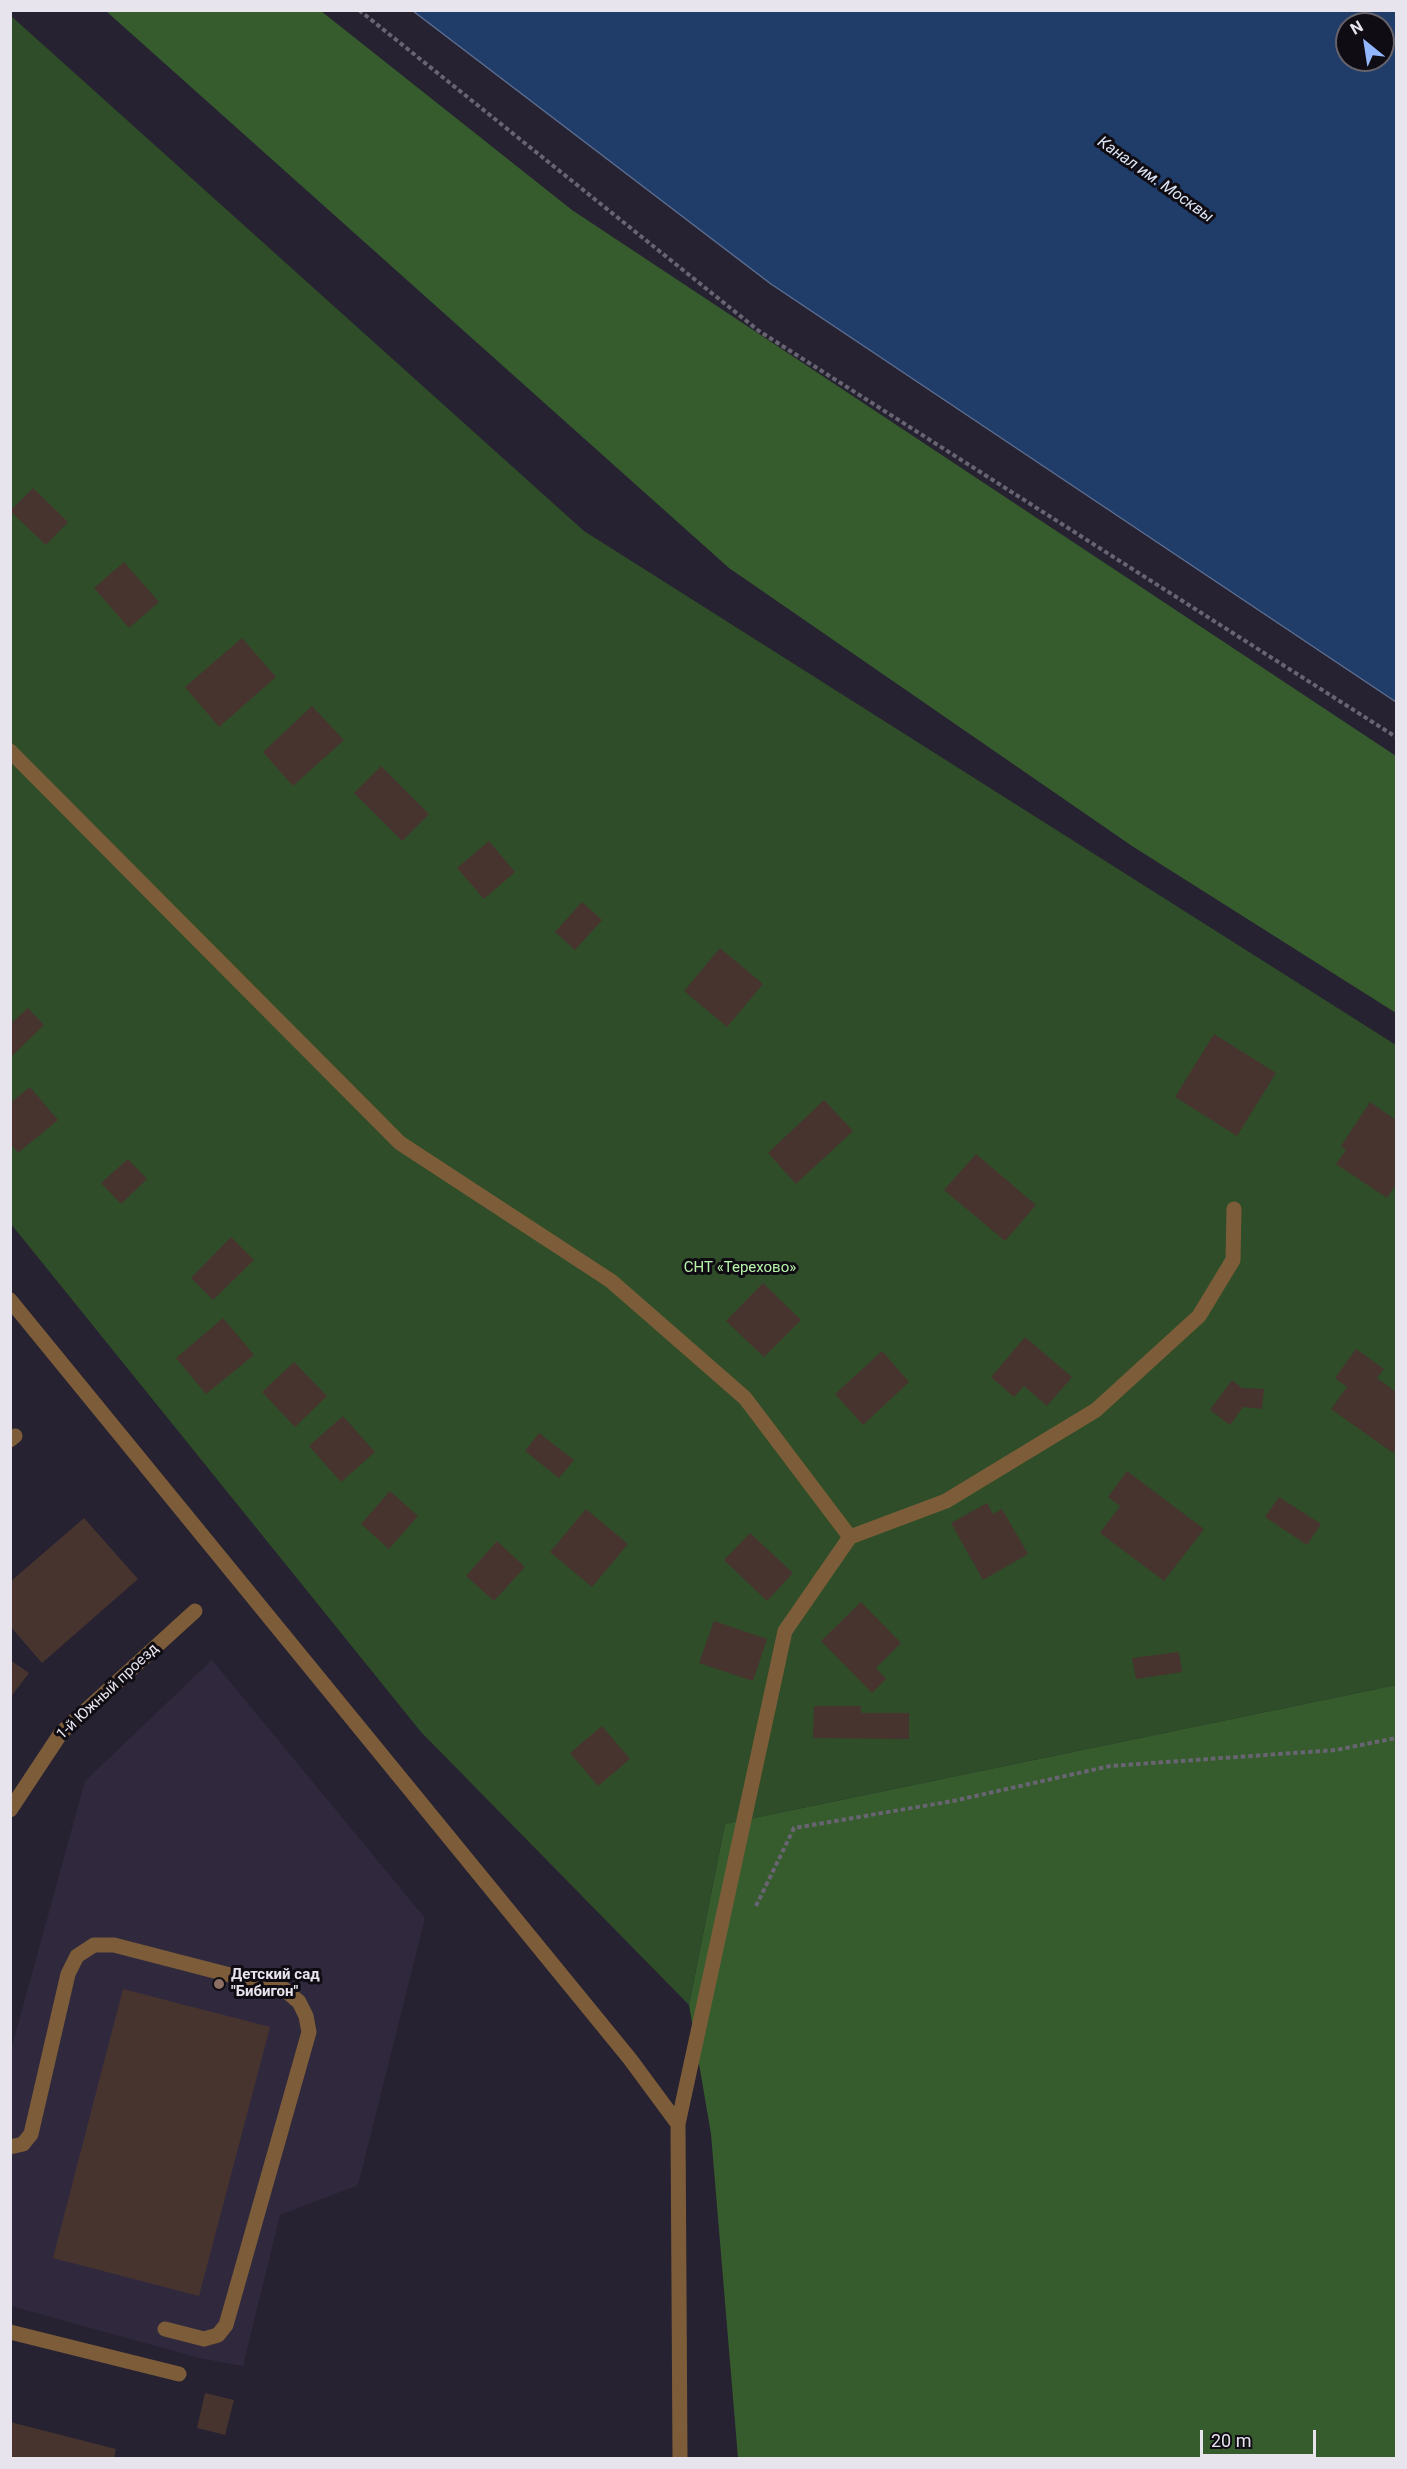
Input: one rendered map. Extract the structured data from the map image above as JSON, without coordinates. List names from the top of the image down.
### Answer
{
  "streets": {
    "street": ["1-й Южный проезд"]
  },
  "water": ["Канал им. Москвы"],
  "parks": ["СНТ «Терехово»"],
  "places": ["Детский сад \"Бибигон\""],
  "scale_bar": "20 m",
  "north": "top left"
}
